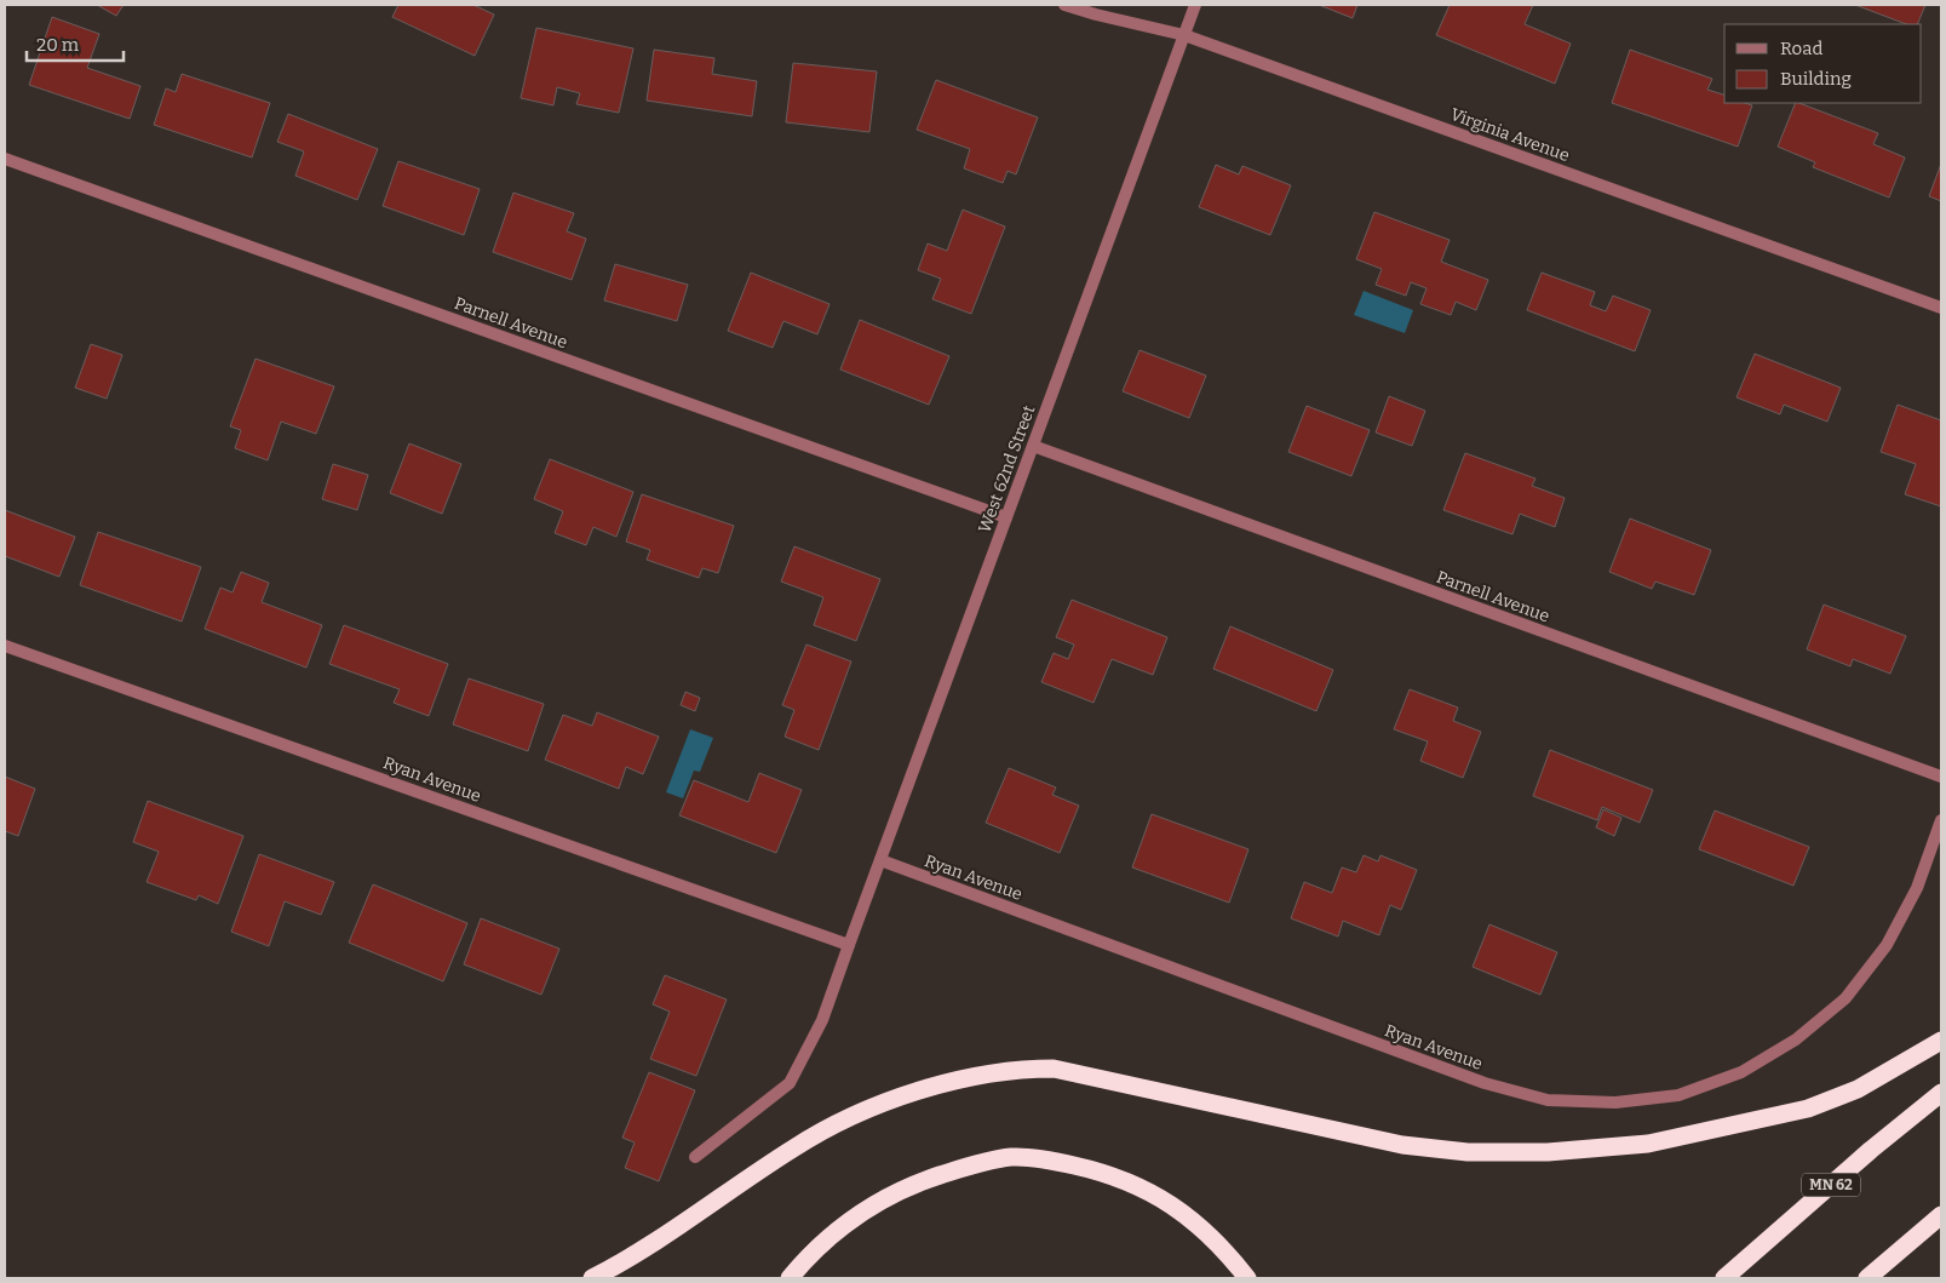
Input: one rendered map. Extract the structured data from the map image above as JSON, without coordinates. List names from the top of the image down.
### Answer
{
  "streets": {
    "highway": ["MN 62"],
    "street": [
      "Virginia Avenue",
      "Parnell Avenue",
      "West 62nd Street",
      "Ryan Avenue"
    ]
  },
  "crossings": [
    ["Virginia Avenue", "West 62nd Street"],
    ["Parnell Avenue", "West 62nd Street"],
    ["West 62nd Street", "Ryan Avenue"]
  ],
  "legend": ["Road", "Building"],
  "scale_bar": "20 m"
}
